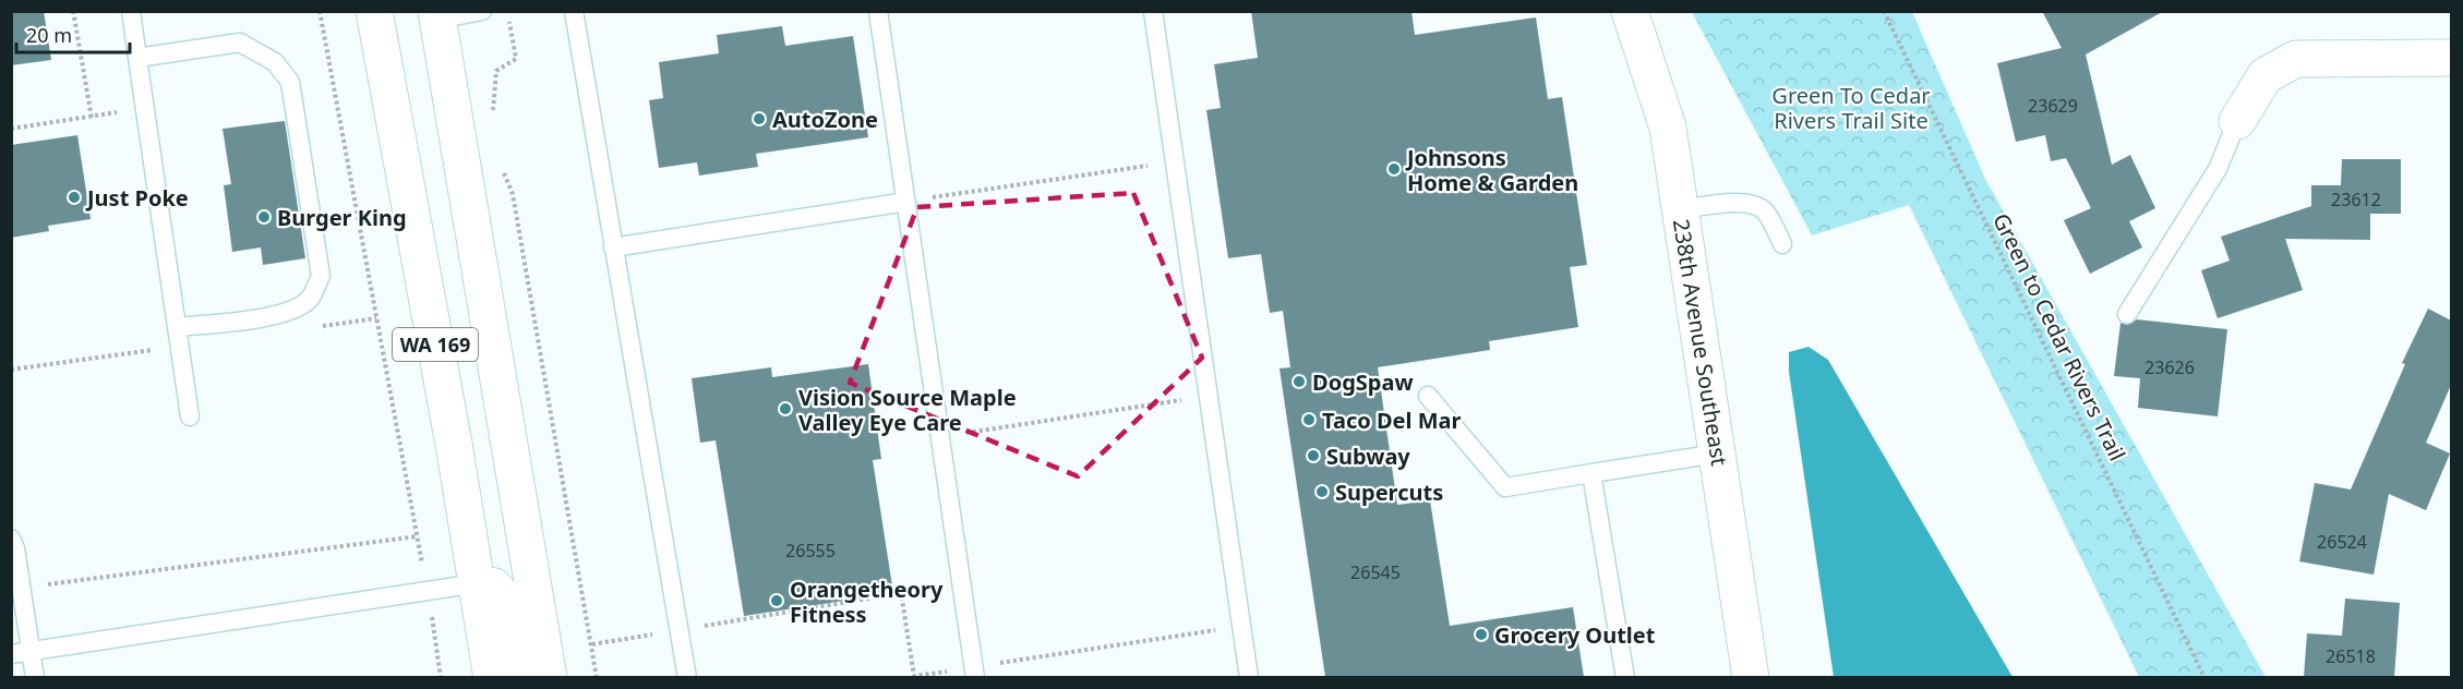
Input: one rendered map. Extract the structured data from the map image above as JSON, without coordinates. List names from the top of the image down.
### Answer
{
  "streets": {
    "main road": ["238th Avenue Southeast", "WA 169"],
    "path": ["Green to Cedar Rivers Trail"]
  },
  "parks": ["Green To Cedar Rivers Trail Site"],
  "places": [
    "AutoZone",
    "Johnsons Home & Garden",
    "Just Poke",
    "Burger King",
    "DogSpaw",
    "Vision Source Maple Valley Eye Care",
    "Taco Del Mar",
    "Subway",
    "Supercuts",
    "Orangetheory Fitness",
    "Grocery Outlet"
  ],
  "house_numbers": [
    "23629",
    "23612",
    "23626",
    "26524",
    "26555",
    "26545",
    "26518"
  ],
  "scale_bar": "20 m"
}
